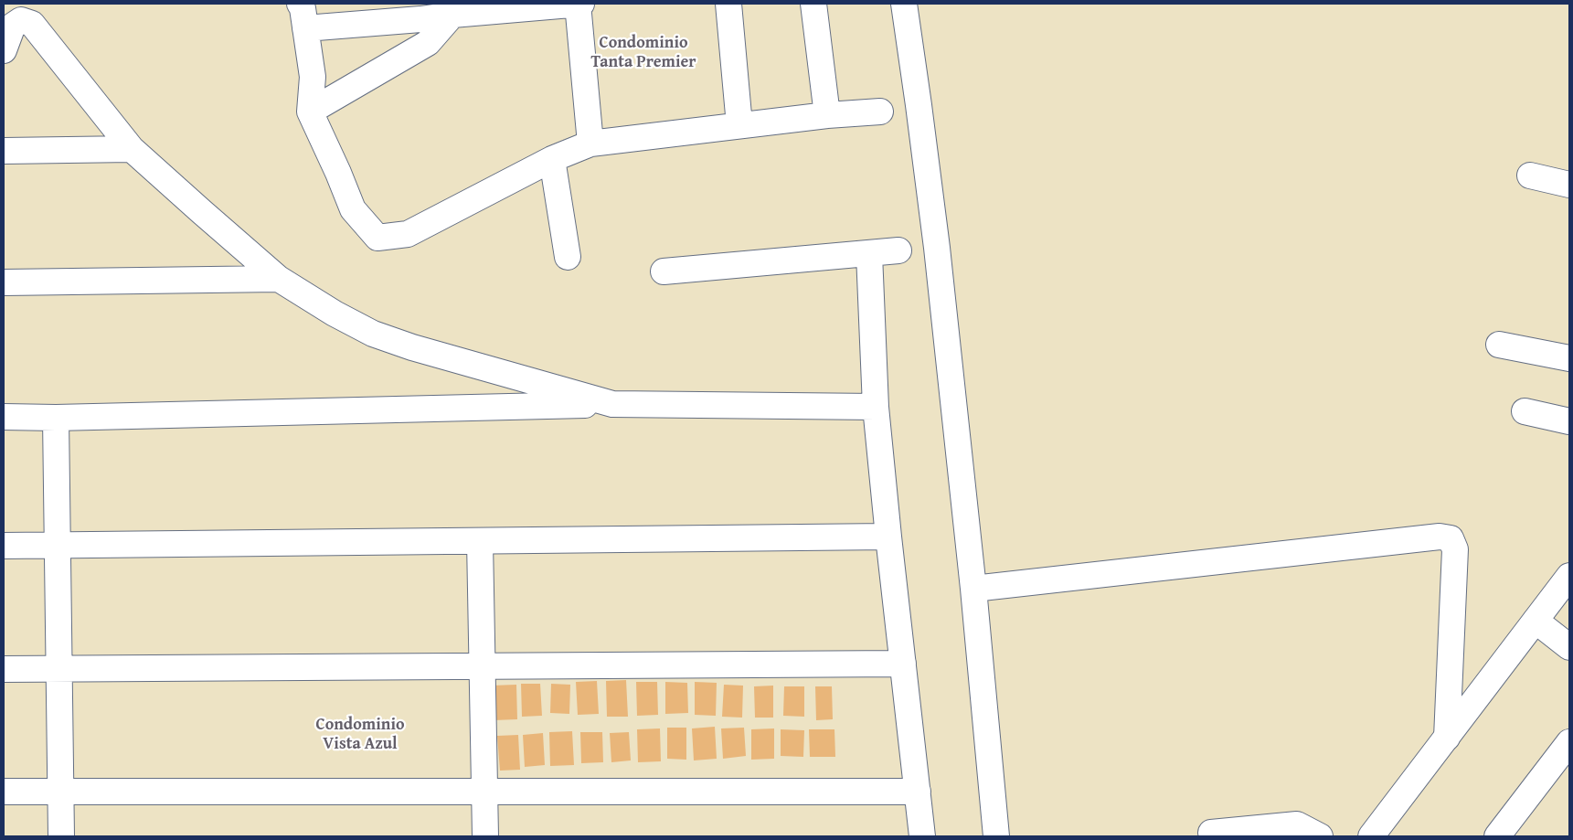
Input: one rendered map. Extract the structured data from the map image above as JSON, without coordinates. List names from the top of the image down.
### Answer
{
  "districts": ["Condominio Tanta Premier", "Condominio Vista Azul"]
}
